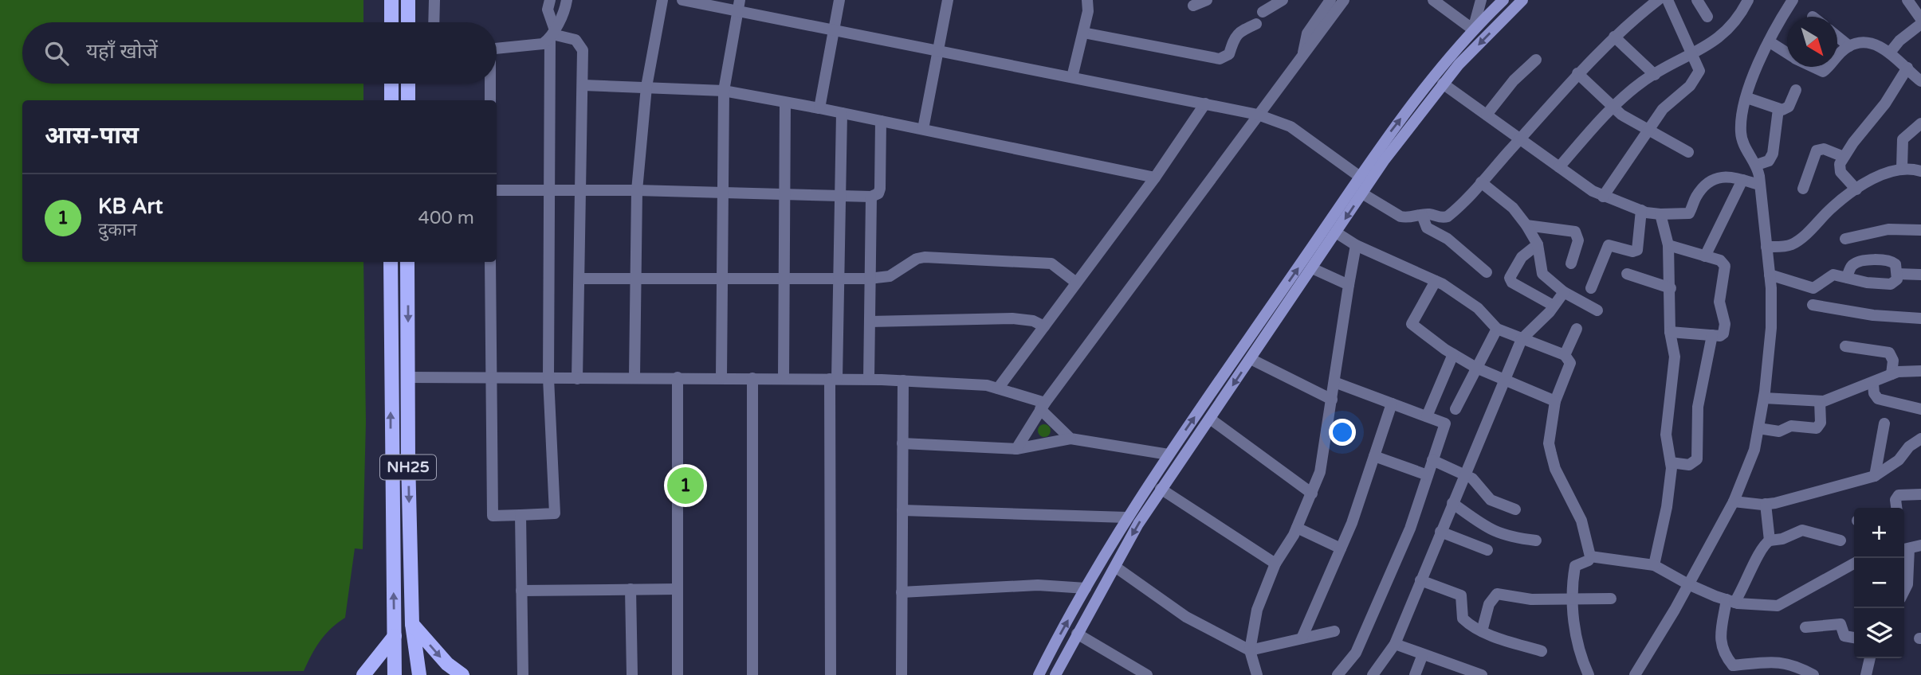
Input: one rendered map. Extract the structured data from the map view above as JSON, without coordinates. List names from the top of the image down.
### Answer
{
  "streets": {
    "main road": ["NH25"]
  },
  "north": "bottom right",
  "page": {
    "search": "यहाँ खोजें",
    "heading": "आस-पास",
    "list": [
      {
        "mark": "1",
        "name": "KB Art",
        "note": "दुकान",
        "value": "400 m"
      }
    ],
    "pins": "1",
    "map_buttons": ["+", "−"]
  }
}
